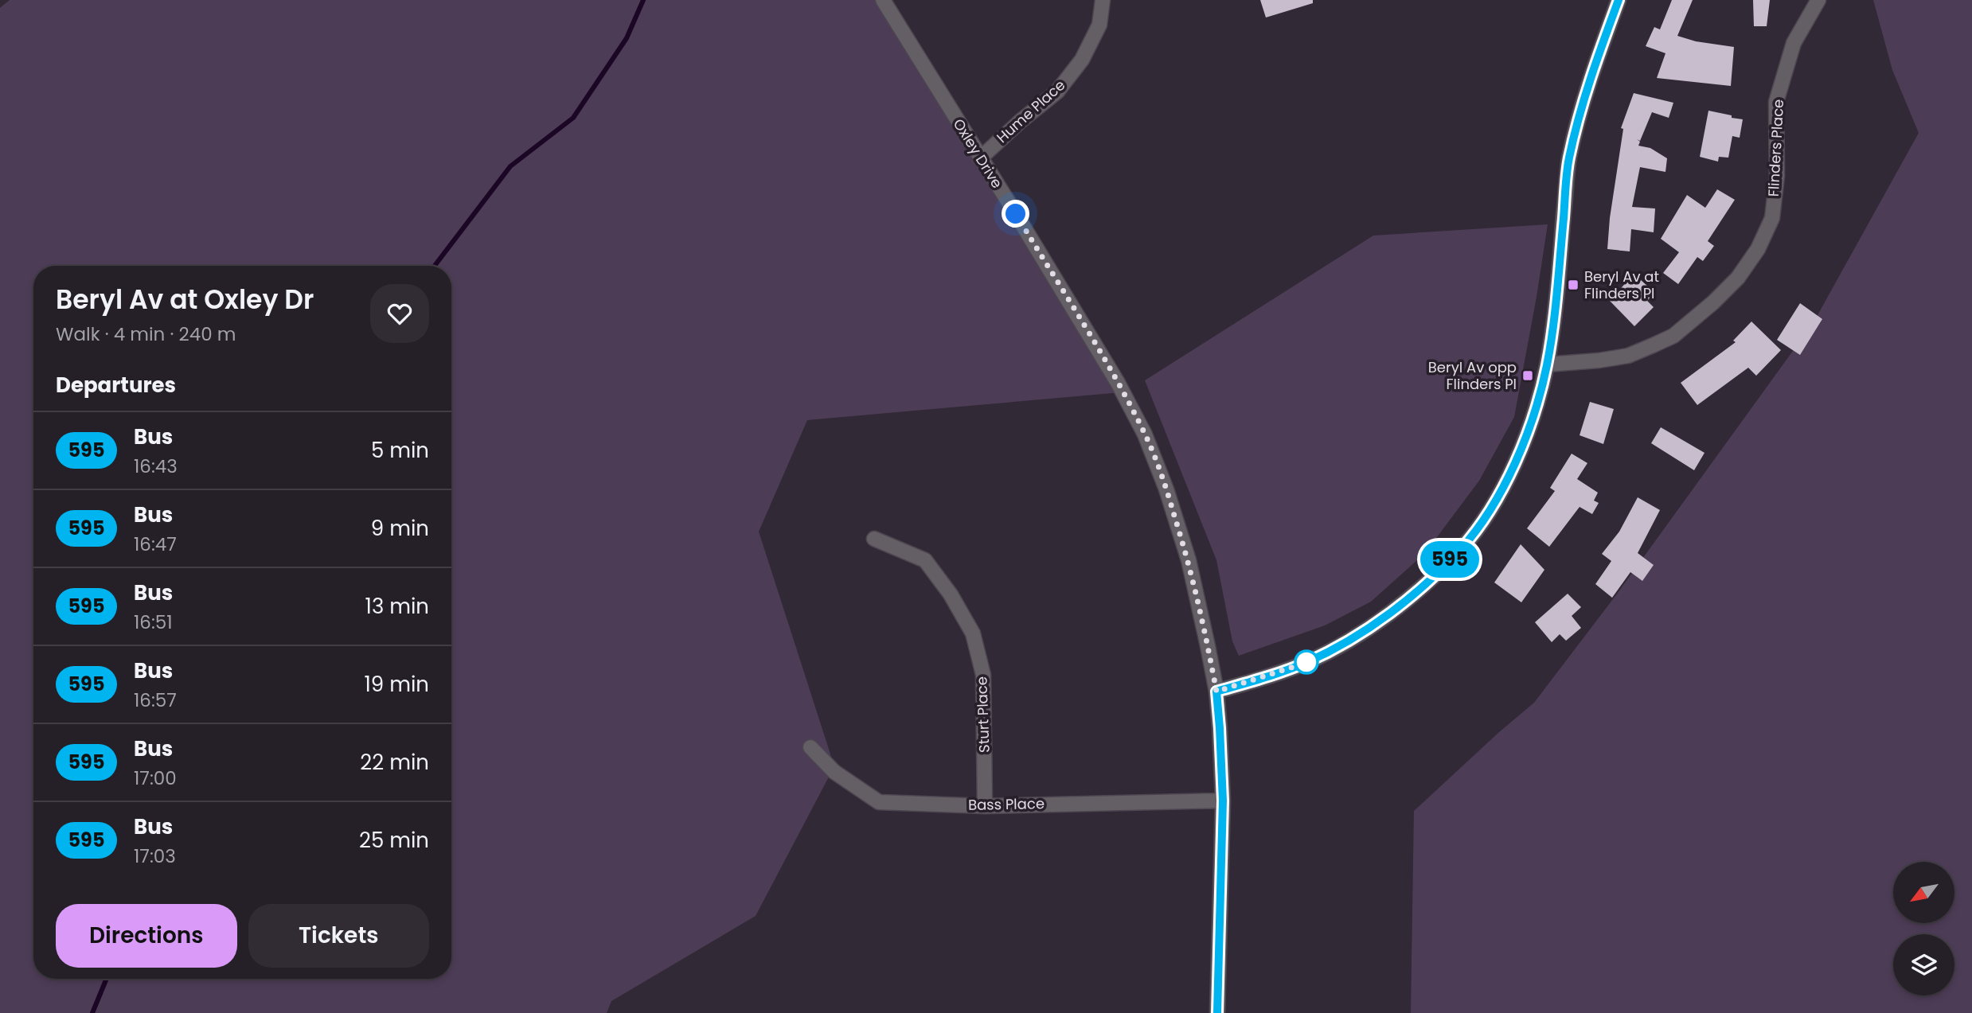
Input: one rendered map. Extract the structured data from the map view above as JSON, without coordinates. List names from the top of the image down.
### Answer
{
  "streets": {
    "street": [
      "Hume Place",
      "Flinders Place",
      "Oxley Drive",
      "Sturt Place",
      "Bass Place"
    ]
  },
  "crossings": [
    ["Hume Place", "Oxley Drive"],
    ["Oxley Drive", "Bass Place"],
    ["Sturt Place", "Bass Place"]
  ],
  "places": {
    "transit": ["Beryl Av at Flinders Pl", "Beryl Av opp Flinders Pl"]
  },
  "lines": ["bus line 595"],
  "north": "bottom left",
  "page": {
    "on_map": "595",
    "heading": [
      ["Beryl Av at Oxley Dr", "Walk · 4 min · 240 m"],
      "Departures"
    ],
    "list": [
      {
        "mark": "595",
        "name": "Bus",
        "note": "16:43",
        "value": "5 min"
      },
      {
        "mark": "595",
        "name": "Bus",
        "note": "16:47",
        "value": "9 min"
      },
      {
        "mark": "595",
        "name": "Bus",
        "note": "16:51",
        "value": "13 min"
      },
      {
        "mark": "595",
        "name": "Bus",
        "note": "16:57",
        "value": "19 min"
      },
      {
        "mark": "595",
        "name": "Bus",
        "note": "17:00",
        "value": "22 min"
      },
      {
        "mark": "595",
        "name": "Bus",
        "note": "17:03",
        "value": "25 min"
      }
    ],
    "buttons": ["Directions", "Tickets"]
  }
}
